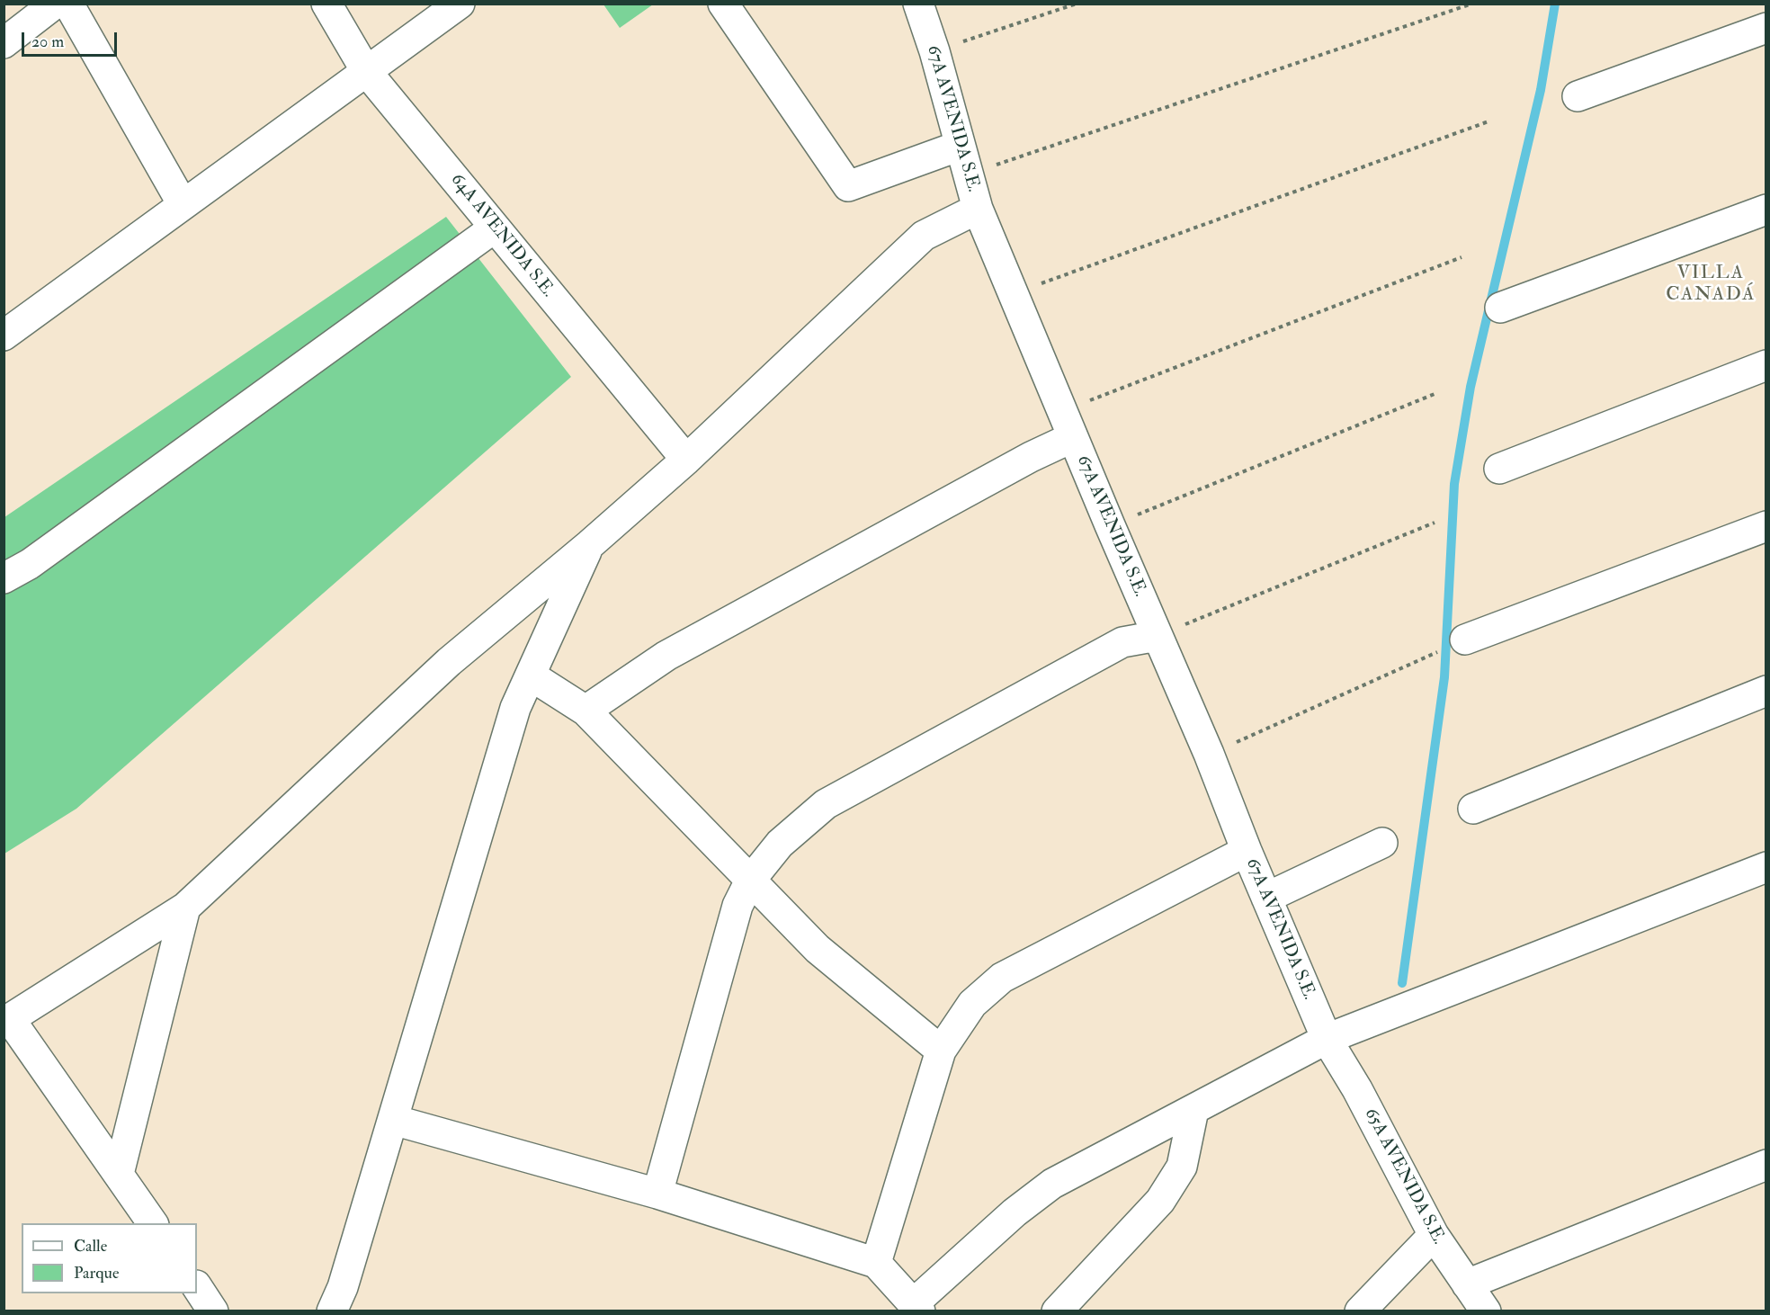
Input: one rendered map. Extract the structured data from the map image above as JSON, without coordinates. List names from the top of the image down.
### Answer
{
  "streets": {
    "street": ["67A AVENIDA S.E.", "64A AVENIDA S.E.", "65A AVENIDA S.E."]
  },
  "crossings": [
    ["67A AVENIDA S.E.", "65A AVENIDA S.E."]
  ],
  "districts": ["VILLA CANADÁ"],
  "legend": ["Calle", "Parque"],
  "scale_bar": "20 m"
}
